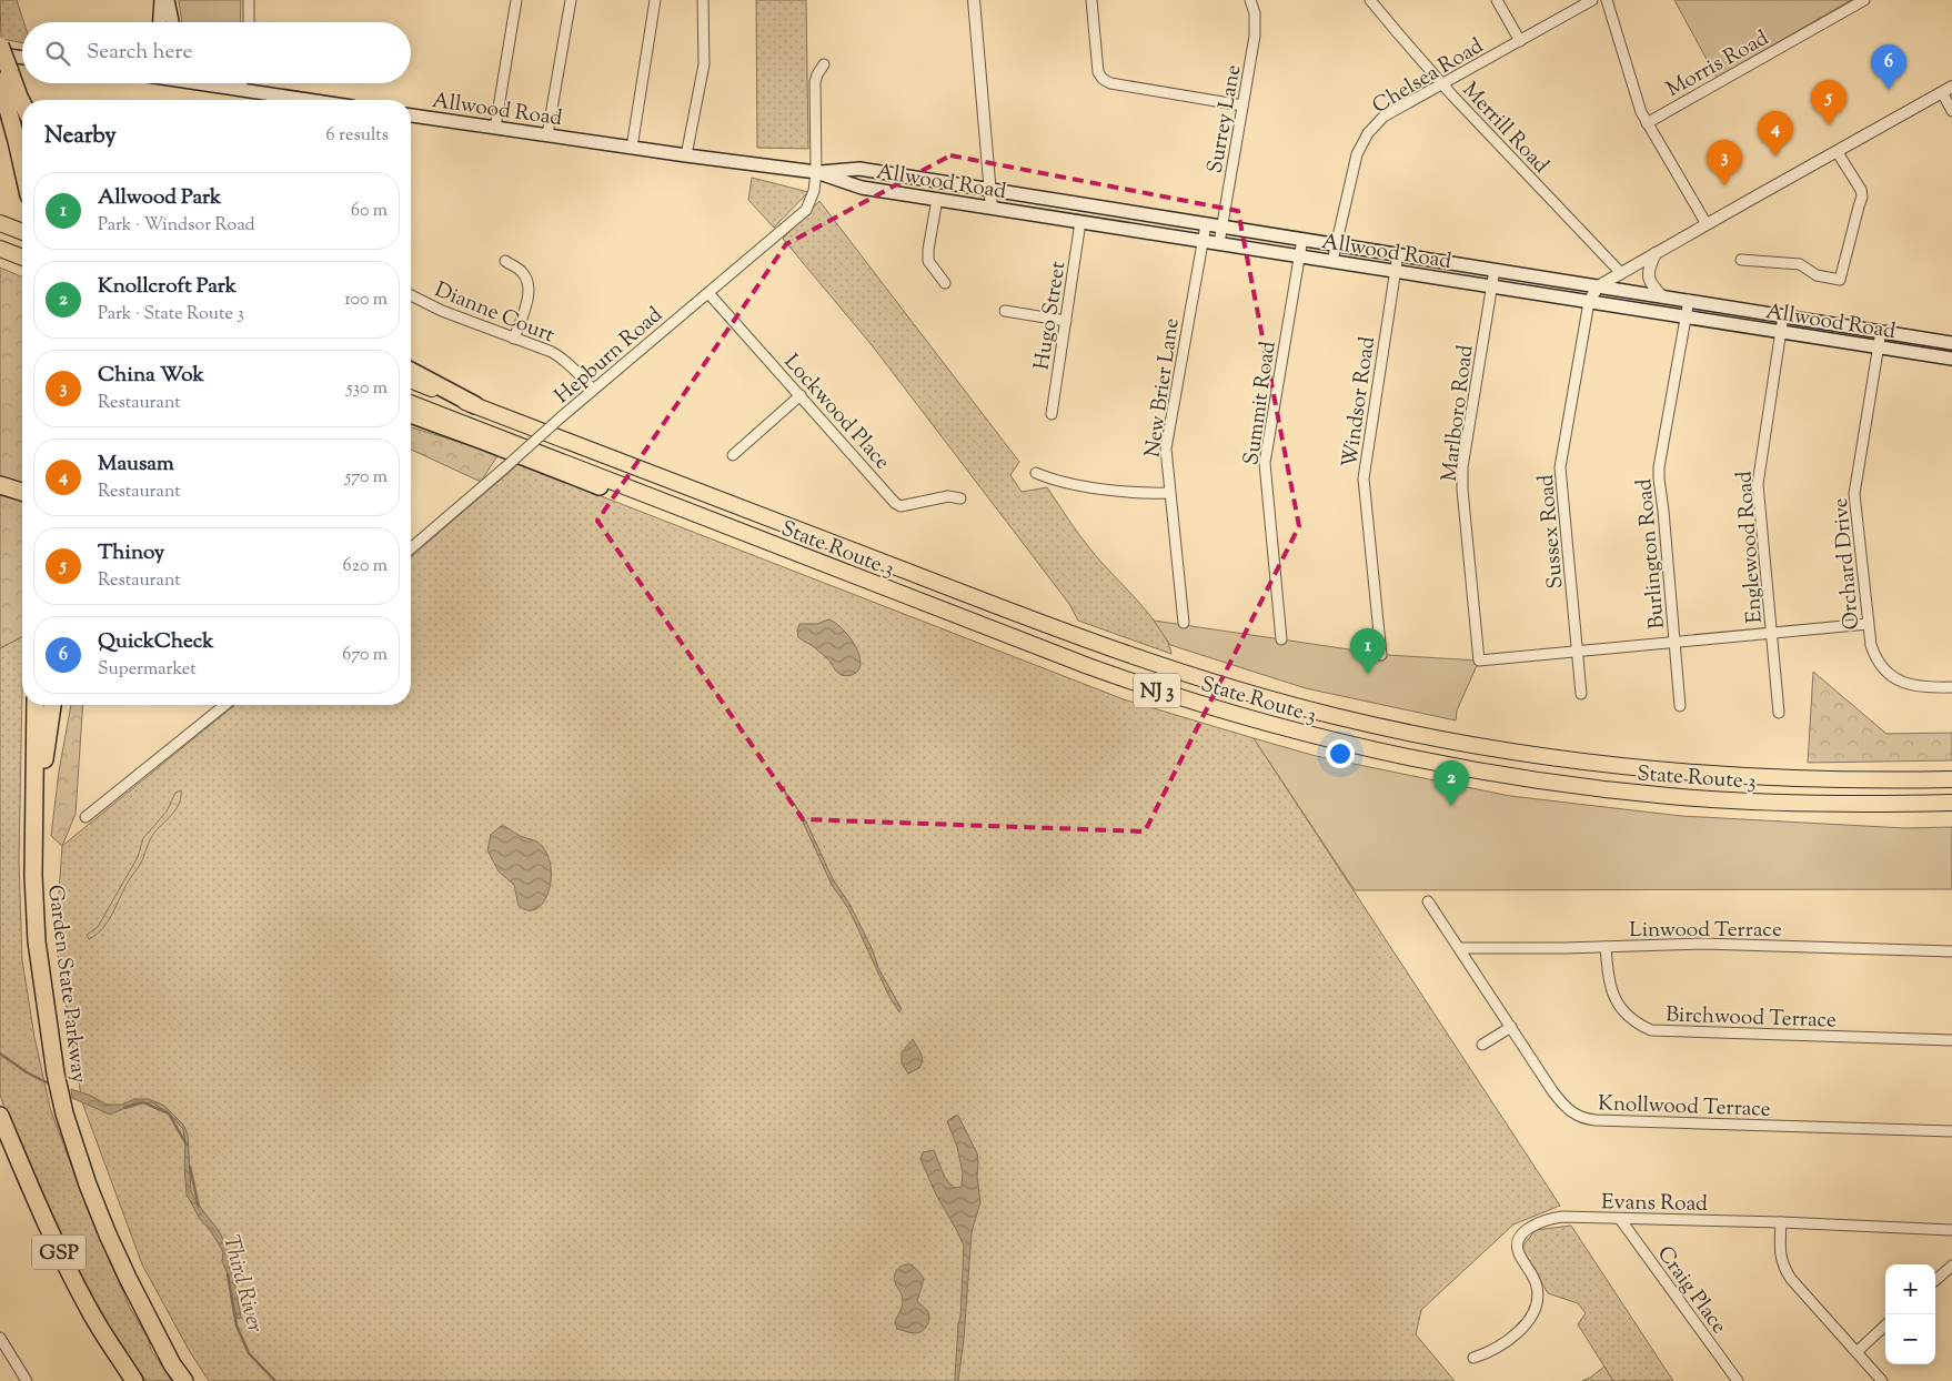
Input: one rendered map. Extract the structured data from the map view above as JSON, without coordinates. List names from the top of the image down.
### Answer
{
  "streets": {
    "highway": [
      "State Route 3",
      "NJ 3",
      "Garden State Parkway",
      "GSP"
    ],
    "main road": ["Allwood Road"],
    "street": [
      "Morris Road",
      "Chelsea Road",
      "Surrey Lane",
      "Merrill Road",
      "Dianne Court",
      "Hugo Street",
      "Hepburn Road",
      "New Brier Lane",
      "Windsor Road",
      "Summit Road",
      "Lockwood Place",
      "Marlboro Road",
      "Sussex Road",
      "Englewood Road",
      "Burlington Road",
      "Orchard Drive",
      "Linwood Terrace",
      "Birchwood Terrace",
      "Knollwood Terrace",
      "Evans Road",
      "Craig Place"
    ]
  },
  "crossings": [
    ["Chelsea Road", "Allwood Road"],
    ["Chelsea Road", "Merrill Road"],
    ["Allwood Road", "Surrey Lane"],
    ["Allwood Road", "Hugo Street"],
    ["Allwood Road", "Hepburn Road"],
    ["Allwood Road", "New Brier Lane"],
    ["Allwood Road", "Windsor Road"],
    ["Allwood Road", "Summit Road"],
    ["Allwood Road", "Marlboro Road"],
    ["Allwood Road", "Sussex Road"],
    ["Allwood Road", "Englewood Road"],
    ["Allwood Road", "Burlington Road"],
    ["Allwood Road", "Orchard Drive"],
    ["Dianne Court", "Hepburn Road"],
    ["Hepburn Road", "Lockwood Place"],
    ["Marlboro Road", "Sussex Road"],
    ["Linwood Terrace", "Birchwood Terrace"],
    ["Linwood Terrace", "Knollwood Terrace"],
    ["Evans Road", "Craig Place"]
  ],
  "water": ["Third River"],
  "page": {
    "search": "Search here",
    "pins": [
      "6",
      "5",
      "4",
      "3",
      "1",
      "2"
    ],
    "heading": ["Nearby", "6 results"],
    "list": [
      {
        "mark": "1",
        "name": "Allwood Park",
        "note": "Park · Windsor Road",
        "value": "60 m"
      },
      {
        "mark": "2",
        "name": "Knollcroft Park",
        "note": "Park · State Route 3",
        "value": "100 m"
      },
      {
        "mark": "3",
        "name": "China Wok",
        "note": "Restaurant",
        "value": "530 m"
      },
      {
        "mark": "4",
        "name": "Mausam",
        "note": "Restaurant",
        "value": "570 m"
      },
      {
        "mark": "5",
        "name": "Thinoy",
        "note": "Restaurant",
        "value": "620 m"
      },
      {
        "mark": "6",
        "name": "QuickCheck",
        "note": "Supermarket",
        "value": "670 m"
      }
    ],
    "map_buttons": ["+", "−"]
  }
}
